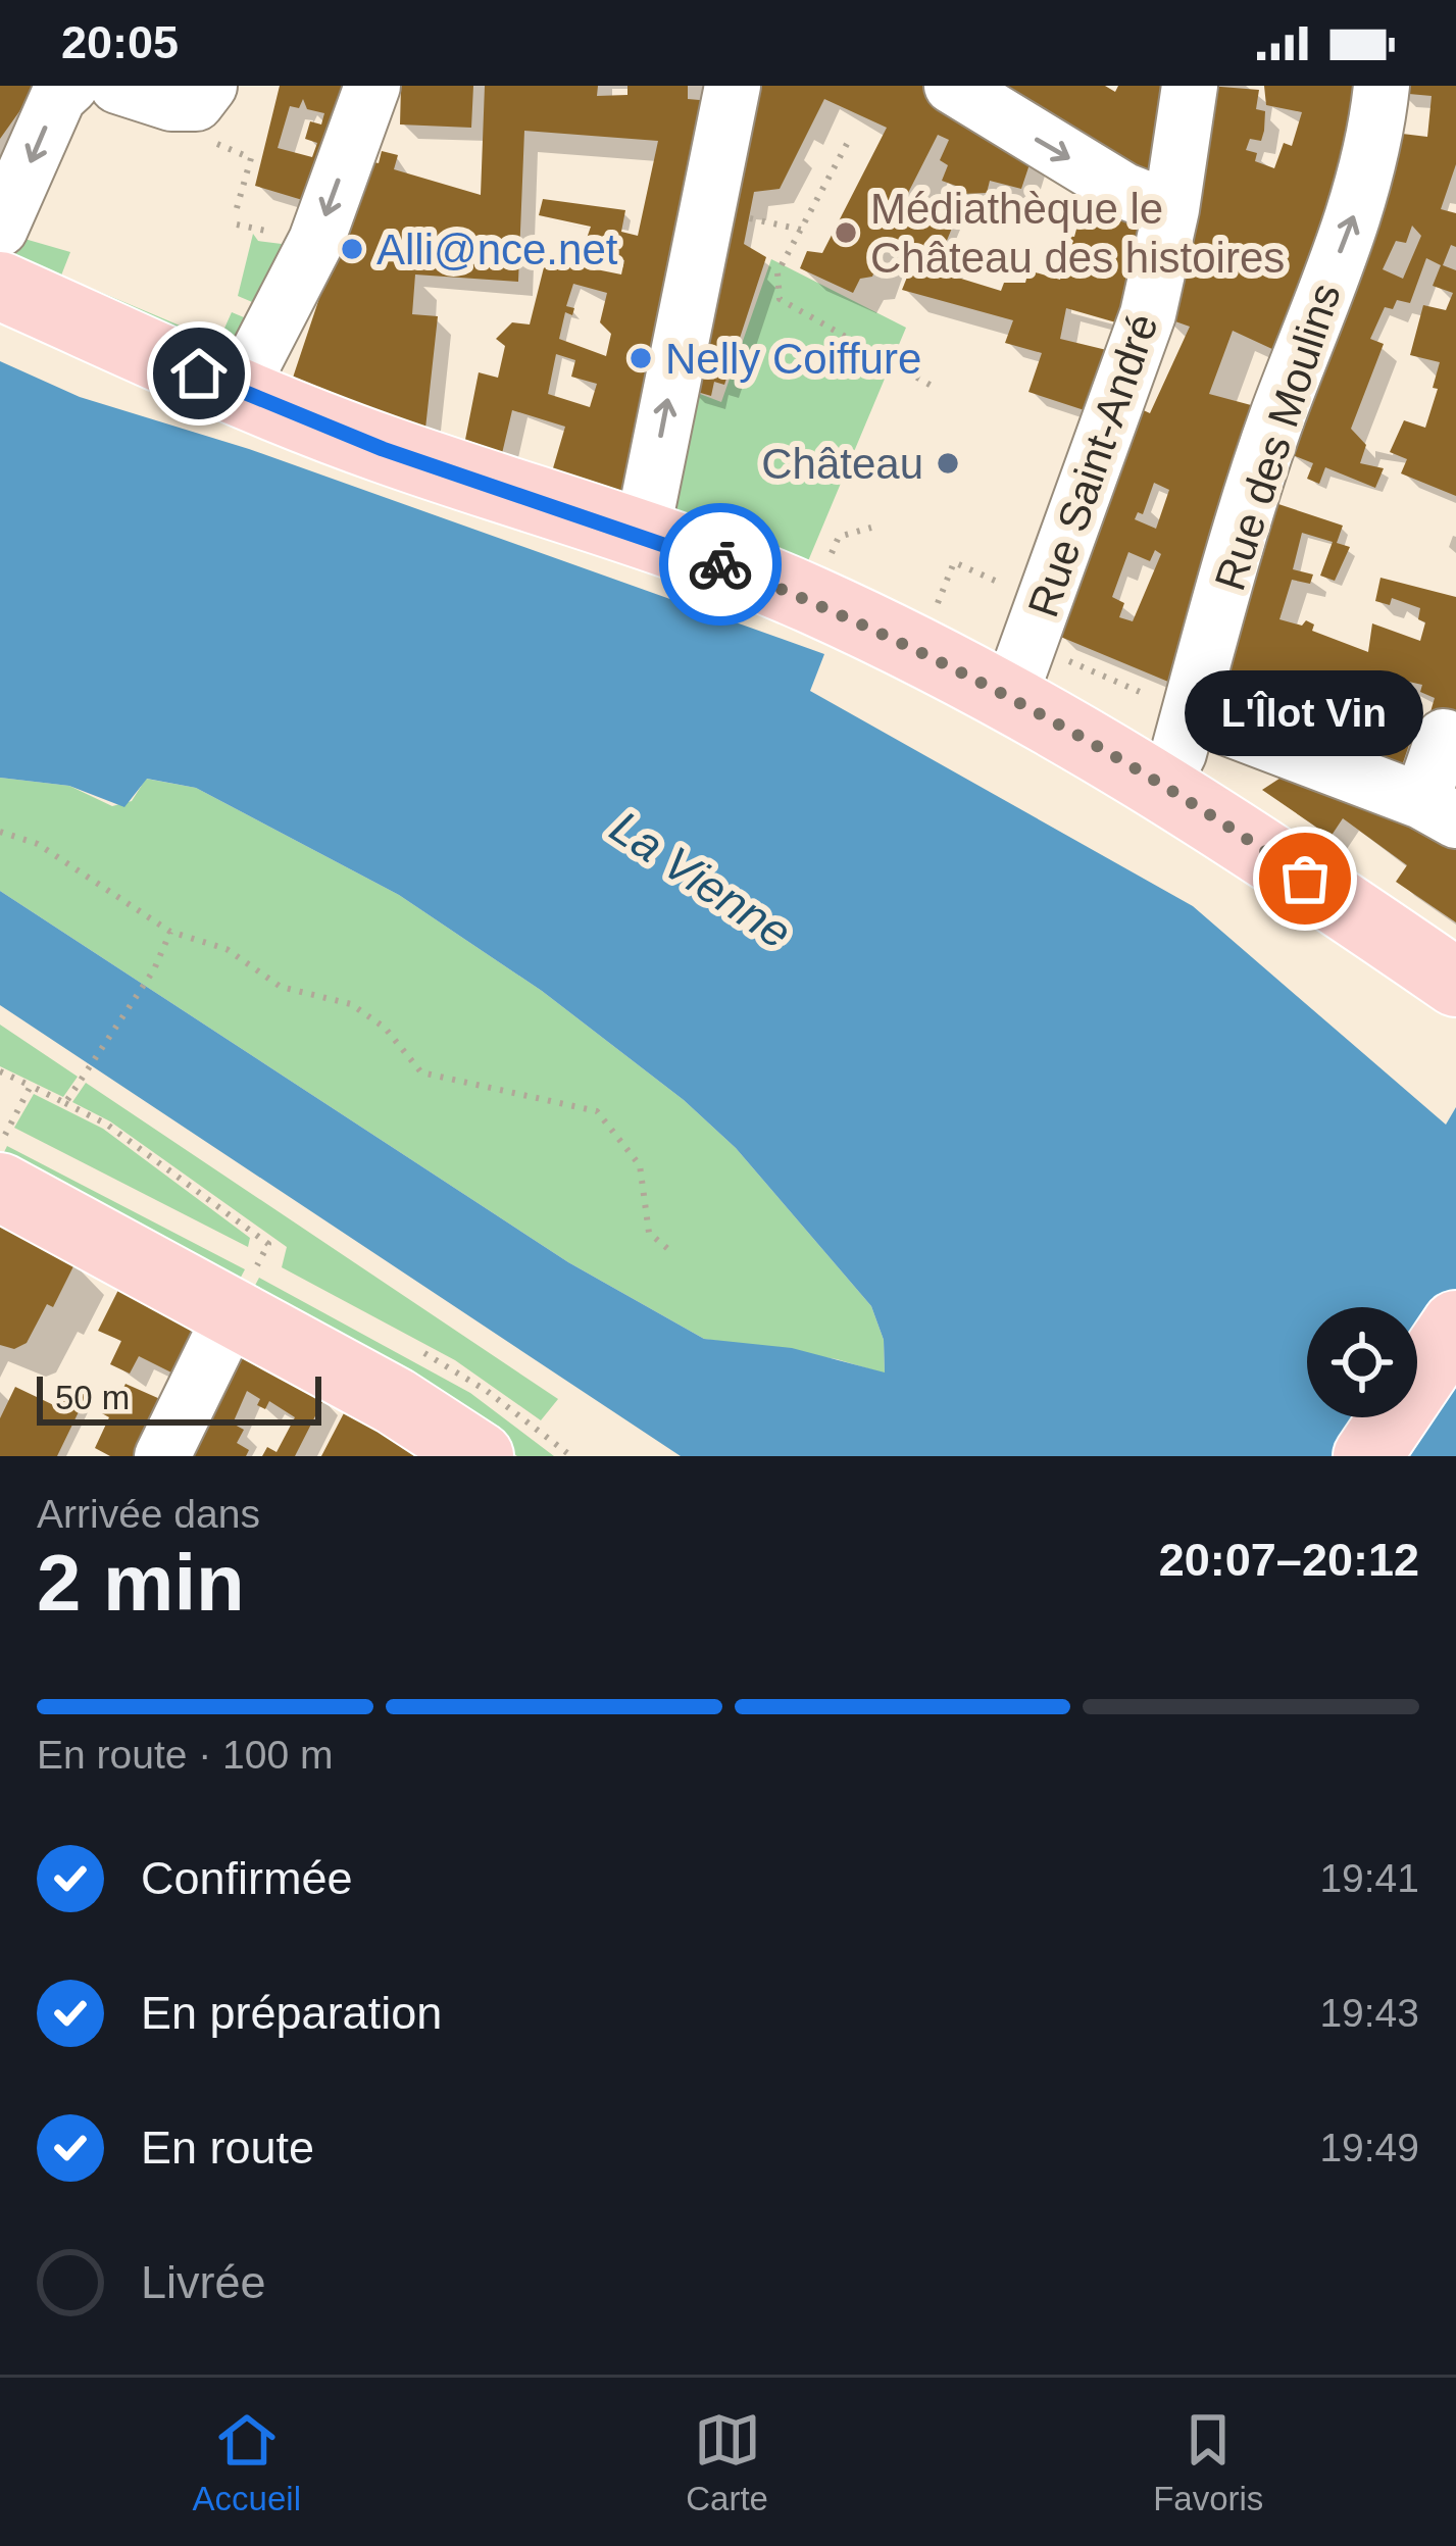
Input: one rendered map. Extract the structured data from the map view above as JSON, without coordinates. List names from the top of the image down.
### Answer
{
  "streets": {
    "street": ["Rue des Moulins", "Rue Saint-André"]
  },
  "one_way": ["Rue des Moulins"],
  "water": ["La Vienne"],
  "places": [
    "Médiathèque le Château des histoires",
    "Alli@nce.net",
    "Nelly Coiffure",
    "Château",
    "L'Îlot Vin"
  ],
  "scale_bar": "50 m",
  "page": {
    "status": "20:05",
    "bubble": "L'Îlot Vin",
    "scale": "50 m",
    "heading": ["2 min", "Arrivée dans", "20:07–20:12"],
    "bar": "En route · 100 m",
    "list": [
      ["Confirmée", "19:41"],
      ["En préparation", "19:43"],
      ["En route", "19:49"],
      "Livrée"
    ],
    "tabs": ["Accueil", "Carte", "Favoris"]
  }
}
